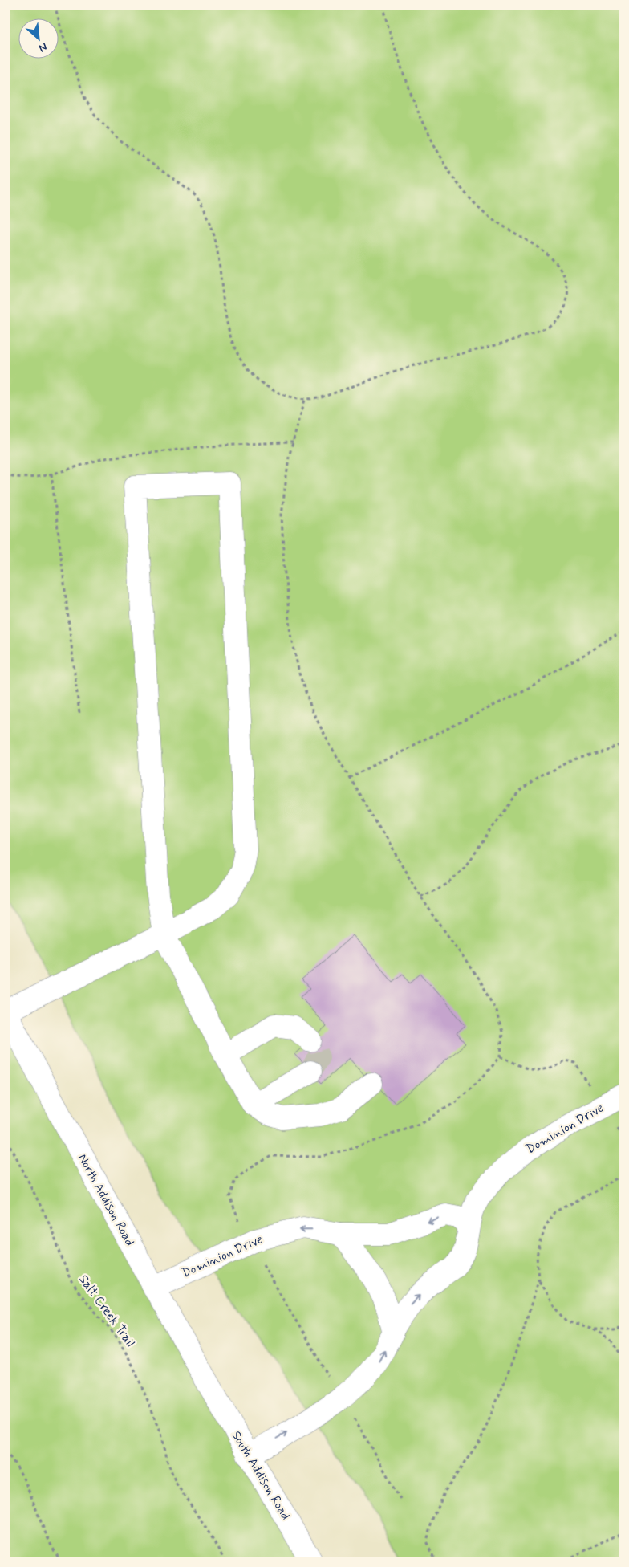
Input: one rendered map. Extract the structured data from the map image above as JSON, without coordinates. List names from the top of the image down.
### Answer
{
  "streets": {
    "street": ["Dominion Drive", "North Addison Road", "South Addison Road"],
    "path": ["Salt Creek Trail"]
  },
  "crossings": [
    ["Dominion Drive", "North Addison Road"],
    ["Dominion Drive", "South Addison Road"],
    ["North Addison Road", "South Addison Road"]
  ],
  "north": "bottom right"
}
